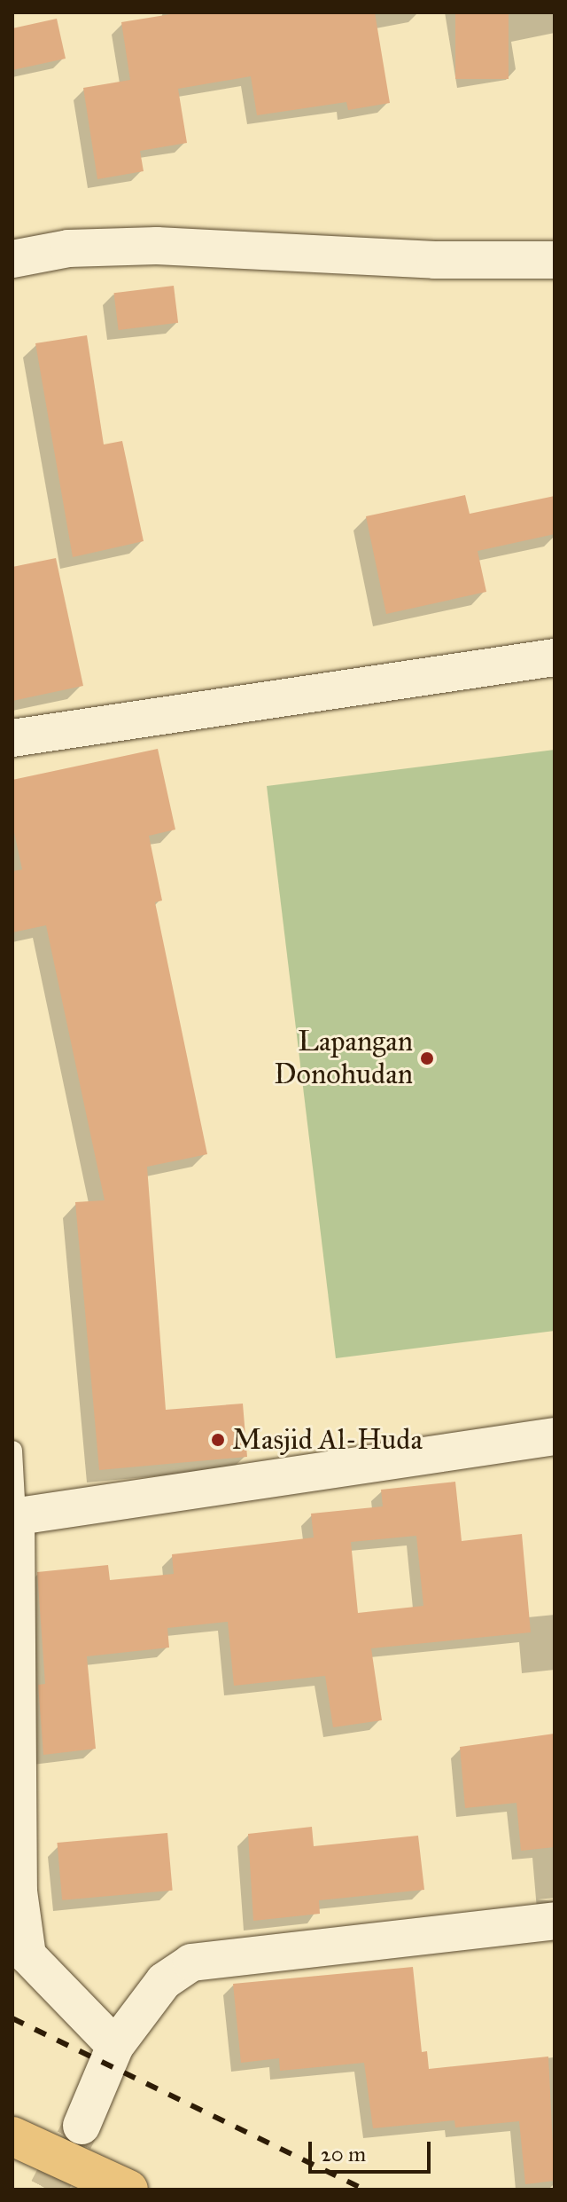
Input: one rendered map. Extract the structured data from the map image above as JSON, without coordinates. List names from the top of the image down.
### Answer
{
  "places": ["Lapangan Donohudan", "Masjid Al-Huda"],
  "scale_bar": "20 m"
}
